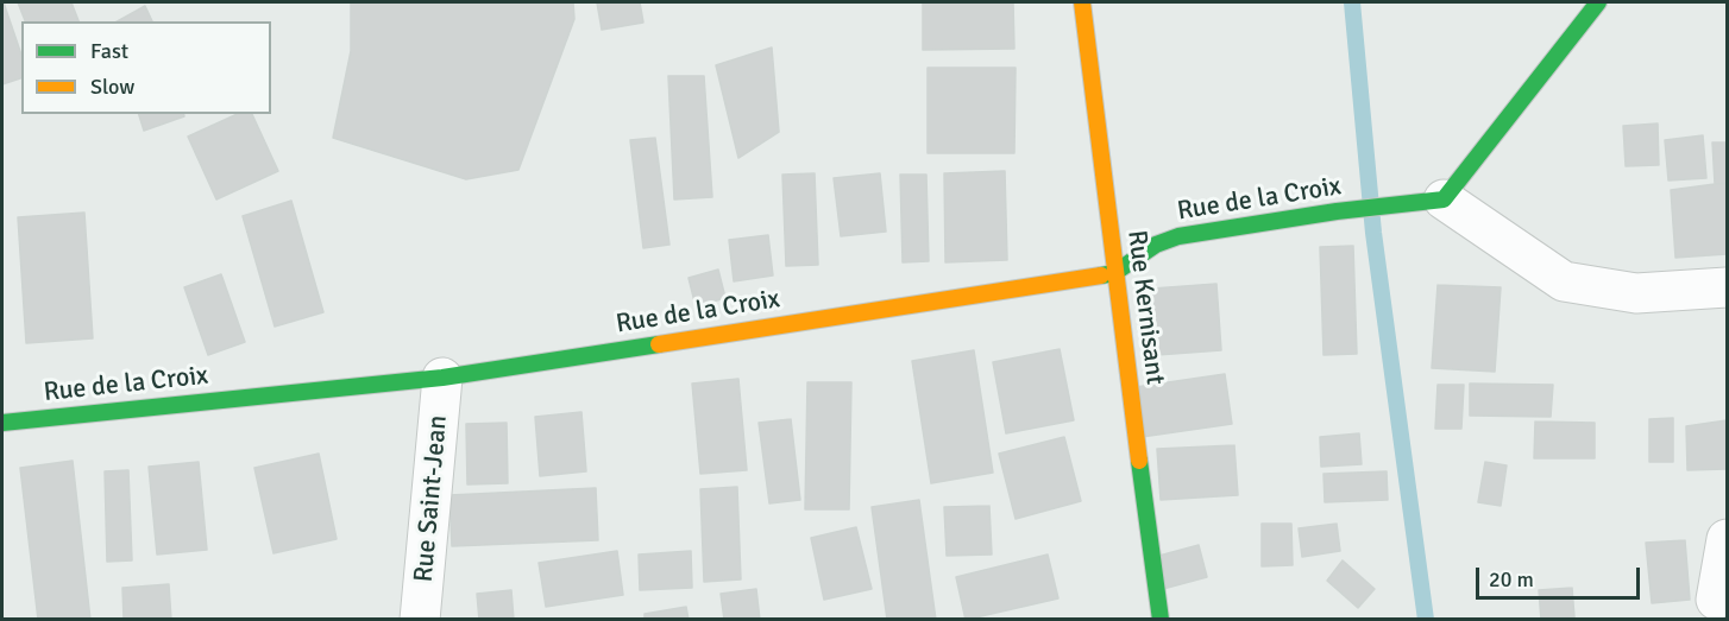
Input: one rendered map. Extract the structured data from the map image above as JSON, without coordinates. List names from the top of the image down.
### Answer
{
  "streets": {
    "street": ["Rue de la Croix", "Rue Kernisant", "Rue Saint-Jean"]
  },
  "crossings": [
    ["Rue de la Croix", "Rue Kernisant"],
    ["Rue de la Croix", "Rue Saint-Jean"]
  ],
  "legend": ["Fast", "Slow"],
  "scale_bar": "20 m"
}
